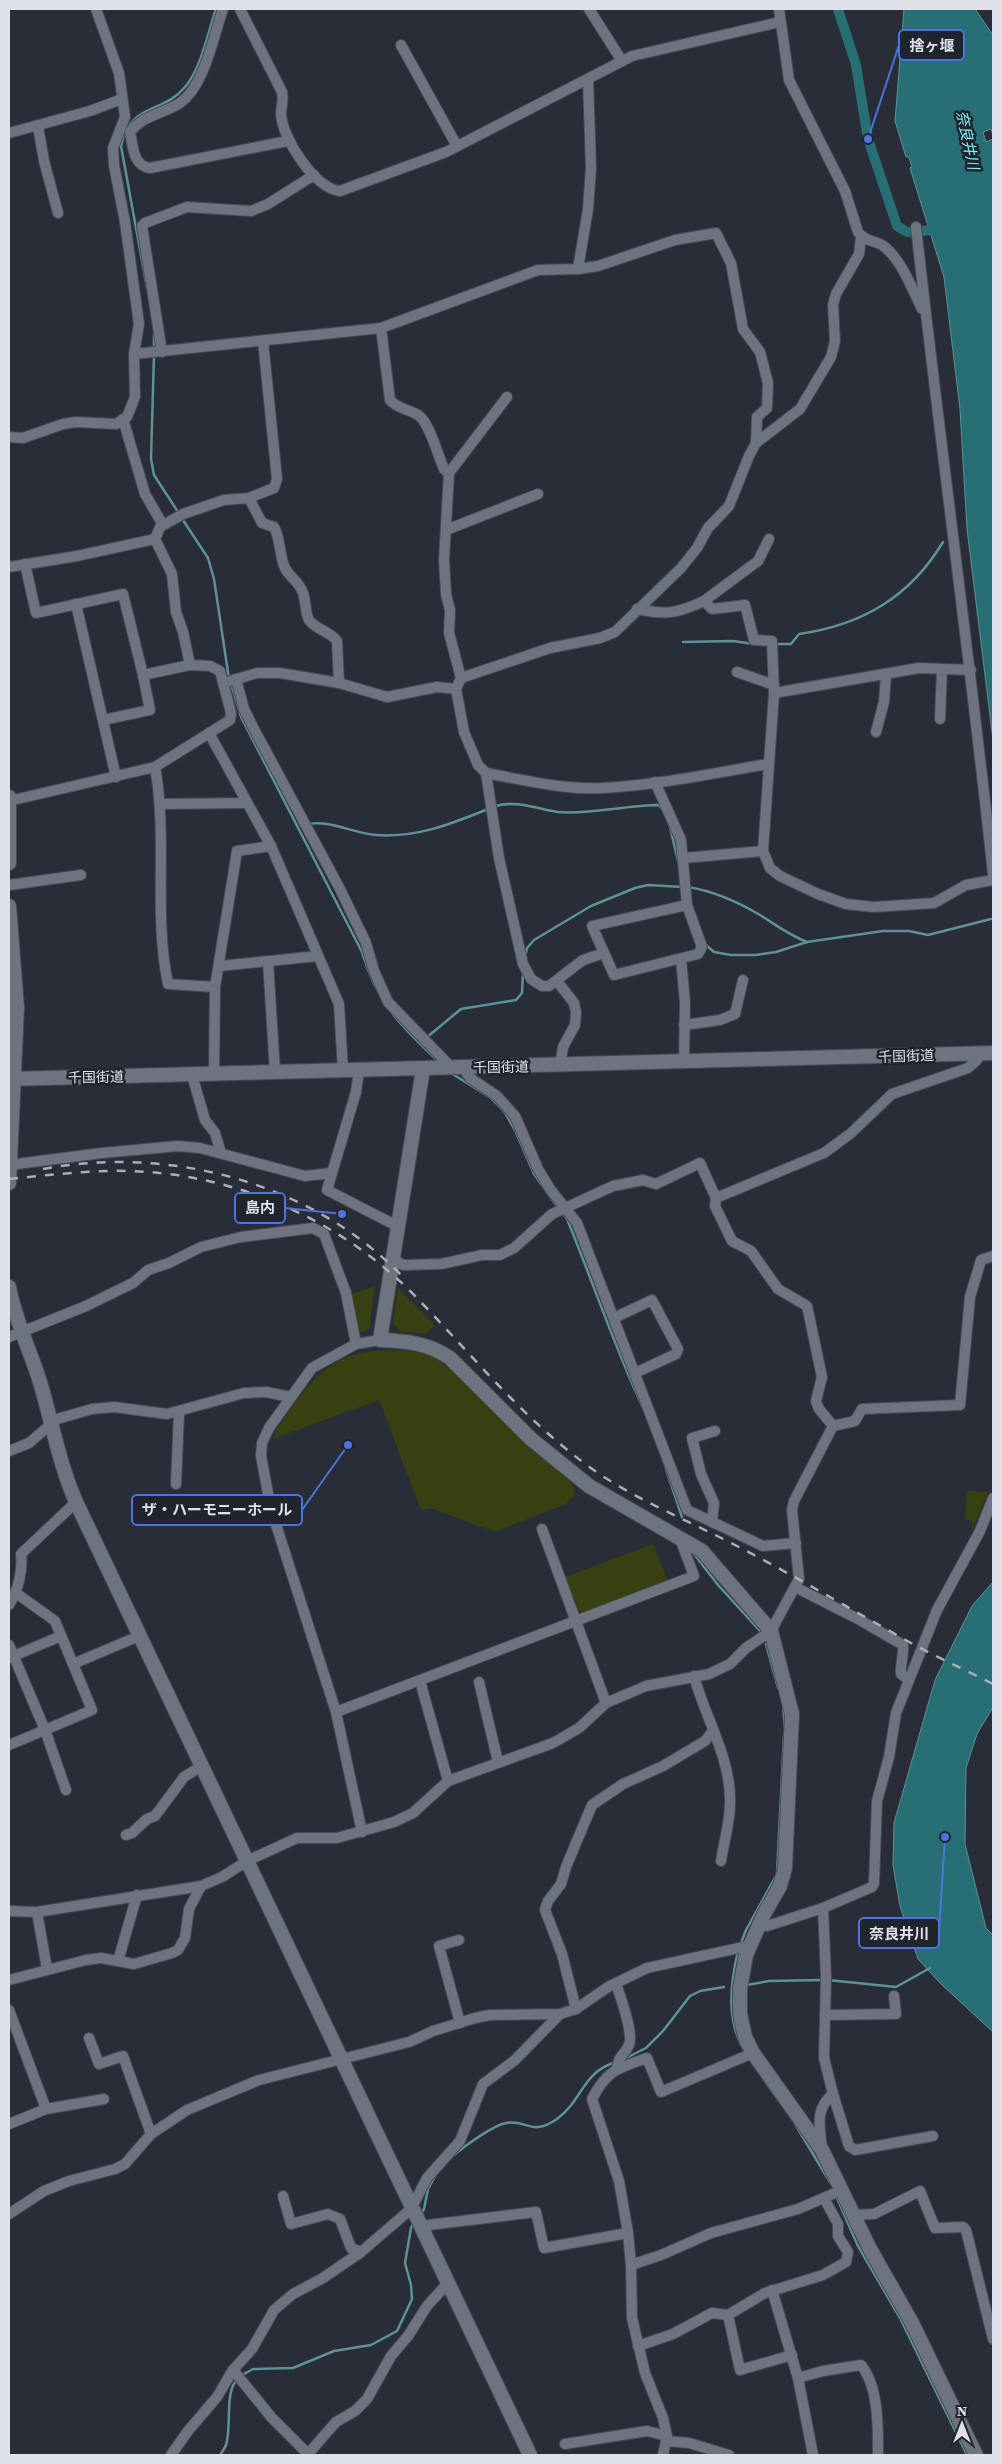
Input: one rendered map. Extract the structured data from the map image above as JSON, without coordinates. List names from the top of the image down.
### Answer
{
  "streets": {
    "street": ["千国街道"]
  },
  "water": ["奈良井川"],
  "places": [
    "捨ヶ堰",
    "島内",
    "ザ・ハーモニーホール",
    "奈良井川"
  ],
  "north": "top"
}
